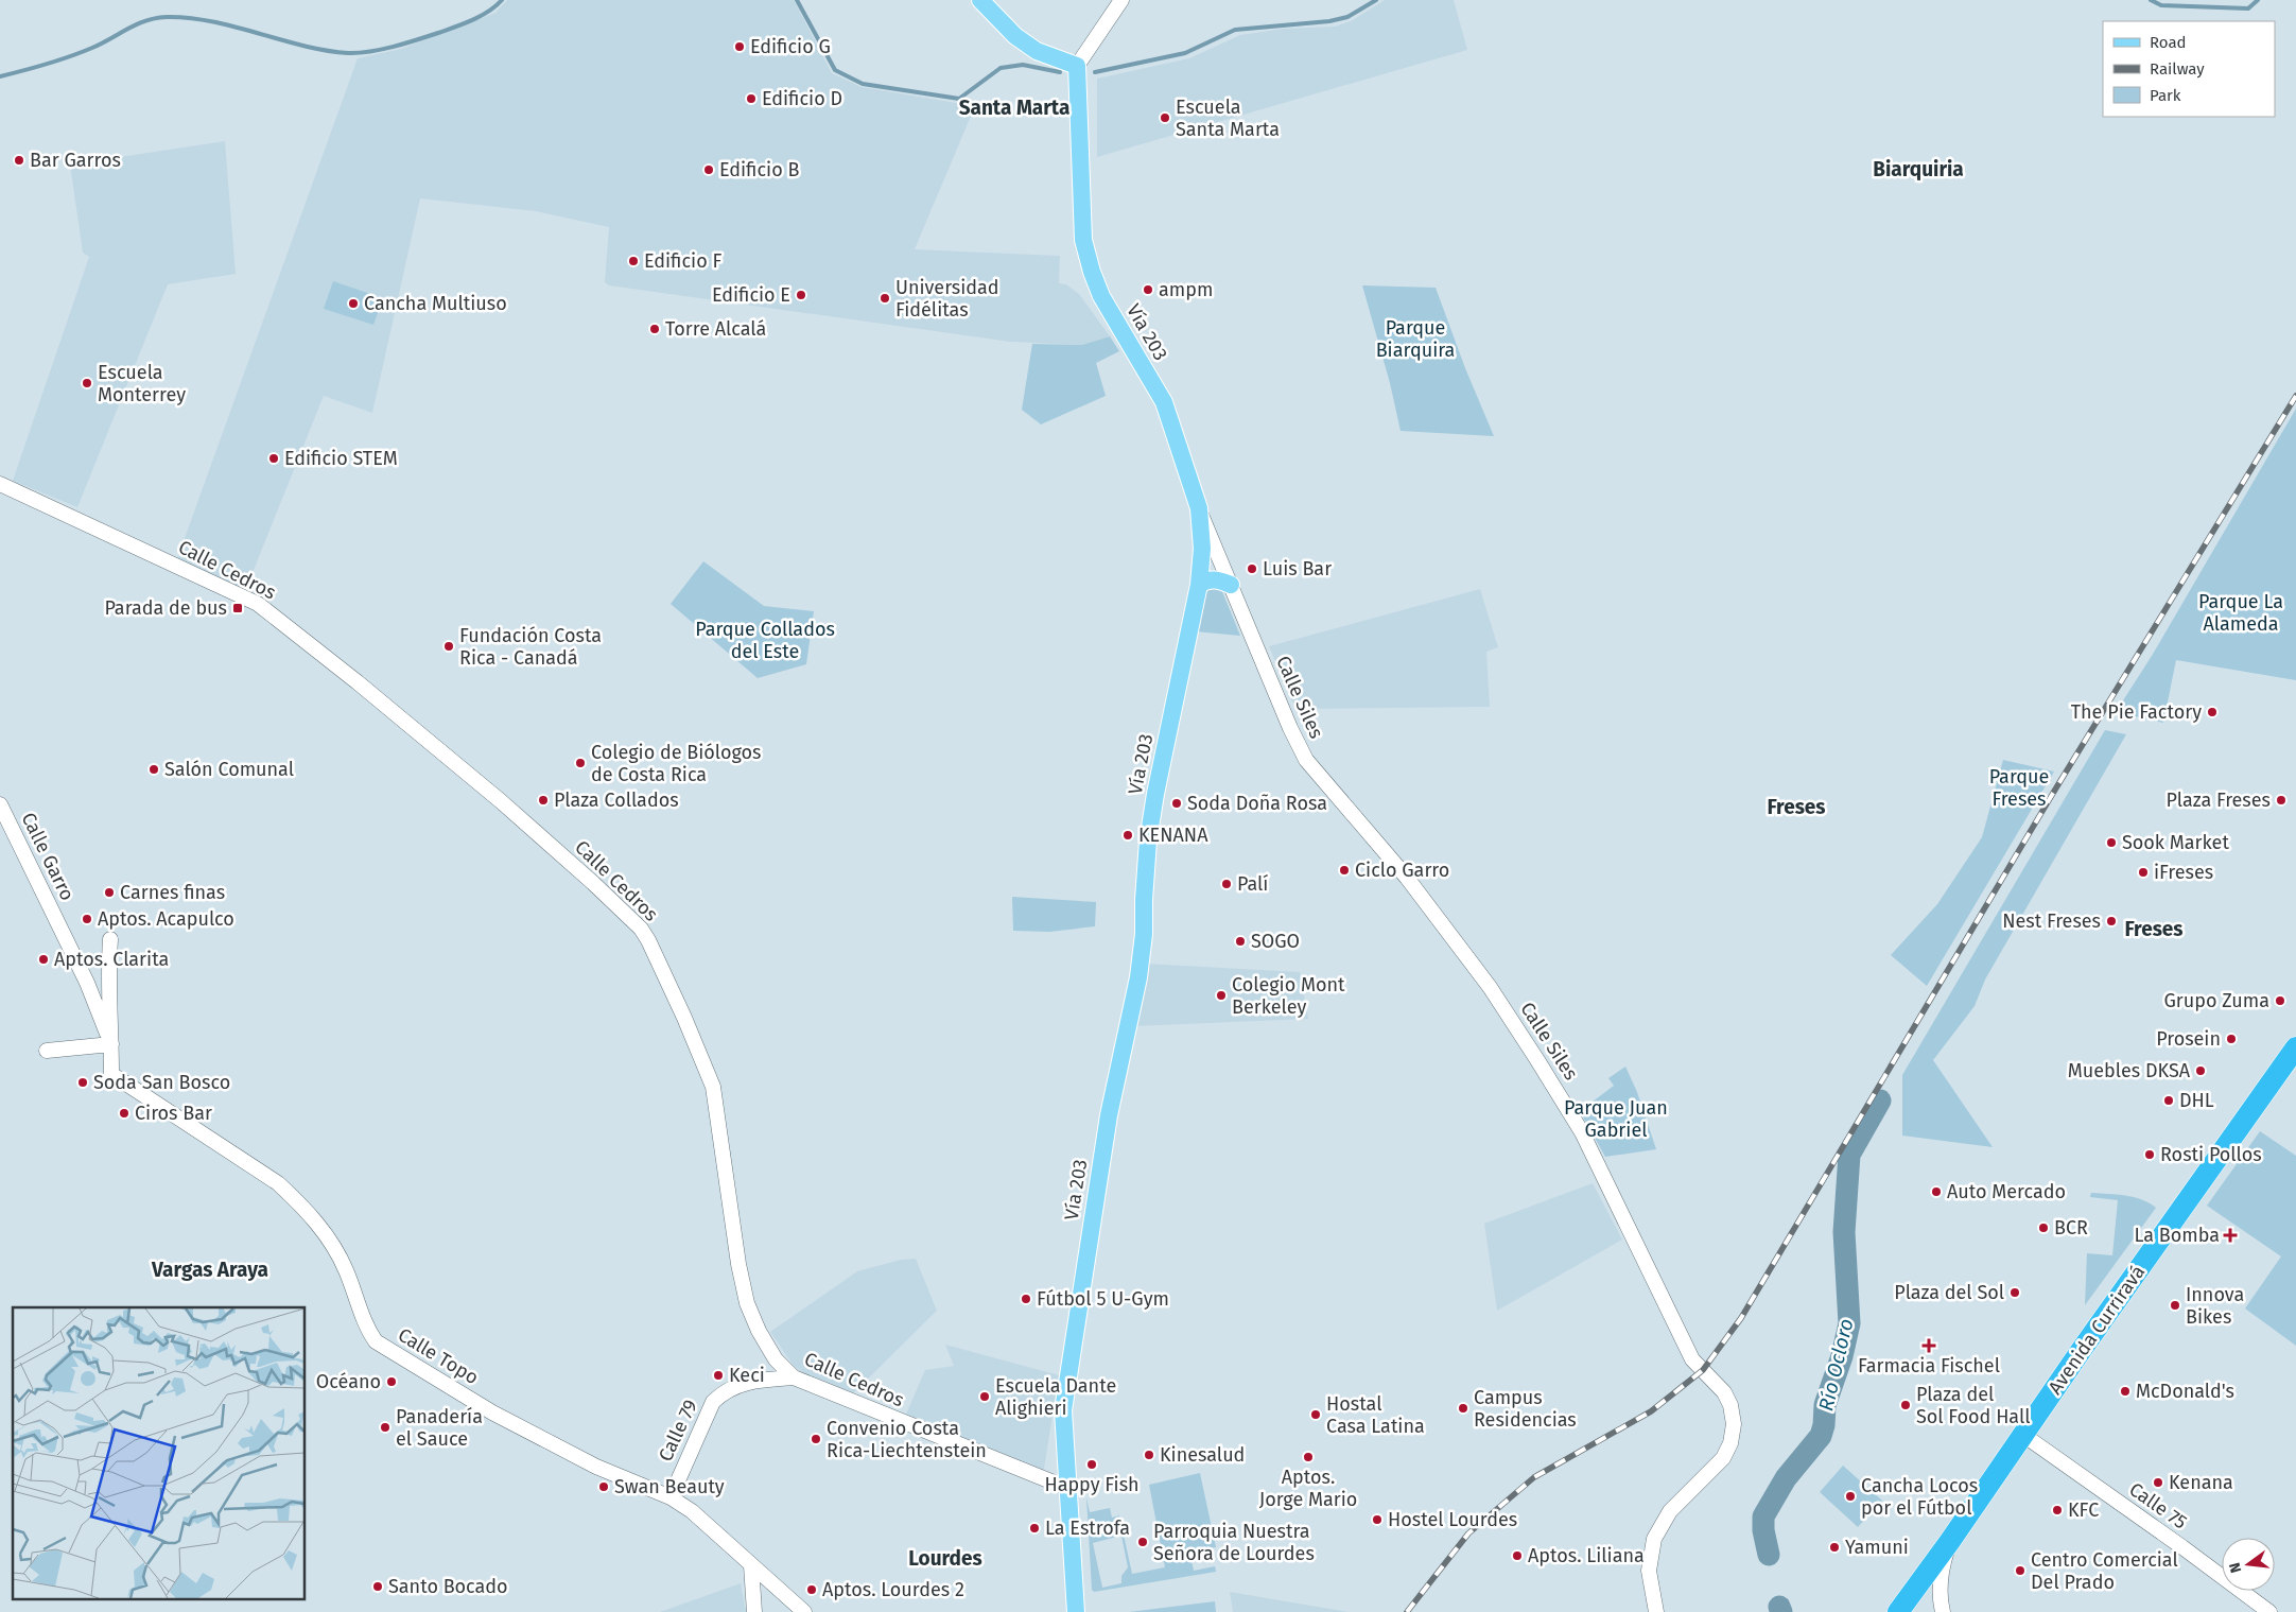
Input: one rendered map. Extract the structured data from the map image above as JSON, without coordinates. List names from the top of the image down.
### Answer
{
  "streets": {
    "highway": ["Avenida Curriravá"],
    "main road": ["Vía 203"],
    "street": [
      "Calle Cedros",
      "Calle Siles",
      "Calle Garro",
      "Calle Topo",
      "Calle 79",
      "Calle 75"
    ]
  },
  "crossings": [
    ["Vía 203", "Calle Cedros"],
    ["Vía 203", "Calle Siles"],
    ["Calle Cedros", "Calle 79"],
    ["Calle Garro", "Calle Topo"],
    ["Avenida Curriravá", "Calle 75"],
    ["Calle Topo", "Calle 79"]
  ],
  "districts": [
    "Santa Marta",
    "Biarquiria",
    "Freses",
    "Freses",
    "Vargas Araya",
    "Lourdes"
  ],
  "water": ["Río Ocloro"],
  "parks": [
    "Parque Biarquira",
    "Parque La Alameda",
    "Parque Collados del Este",
    "Parque Freses",
    "Parque Juan Gabriel"
  ],
  "places": {
    "other": [
      "Edificio G",
      "Edificio D",
      "Escuela Santa Marta",
      "Bar Garros",
      "Edificio B",
      "Edificio F",
      "ampm",
      "Edificio E",
      "Universidad Fidélitas",
      "Cancha Multiuso",
      "Torre Alcalá",
      "Escuela Monterrey",
      "Edificio STEM",
      "Luis Bar",
      "Fundación Costa Rica - Canadá",
      "The Pie Factory",
      "Colegio de Biólogos de Costa Rica",
      "Salón Comunal",
      "Plaza Collados",
      "Plaza Freses",
      "Soda Doña Rosa",
      "KENANA",
      "Sook Market",
      "Ciclo Garro",
      "iFreses",
      "Palí",
      "Carnes finas",
      "Aptos. Acapulco",
      "Nest Freses",
      "SOGO",
      "Aptos. Clarita",
      "Colegio Mont Berkeley",
      "Grupo Zuma",
      "Prosein",
      "Muebles DKSA",
      "Soda San Bosco",
      "DHL",
      "Ciros Bar",
      "Rosti Pollos",
      "Auto Mercado",
      "BCR",
      "Plaza del Sol",
      "Fútbol 5 U-Gym",
      "Innova Bikes",
      "Keci",
      "Océano",
      "McDonald's",
      "Escuela Dante Alighieri",
      "Plaza del Sol Food Hall",
      "Campus Residencias",
      "Hostal Casa Latina",
      "Panadería el Sauce",
      "Convenio Costa Rica-Liechtenstein",
      "Kinesalud",
      "Aptos. Jorge Mario",
      "Happy Fish",
      "Kenana",
      "Swan Beauty",
      "Cancha Locos por el Fútbol",
      "KFC",
      "Hostel Lourdes",
      "La Estrofa",
      "Parroquia Nuestra Señora de Lourdes",
      "Yamuni",
      "Aptos. Liliana",
      "Centro Comercial Del Prado",
      "Santo Bocado",
      "Aptos. Lourdes 2"
    ],
    "transit": ["Parada de bus"],
    "health": ["La Bomba", "Farmacia Fischel"]
  },
  "legend": ["Road", "Railway", "Park"],
  "north": "left"
}
